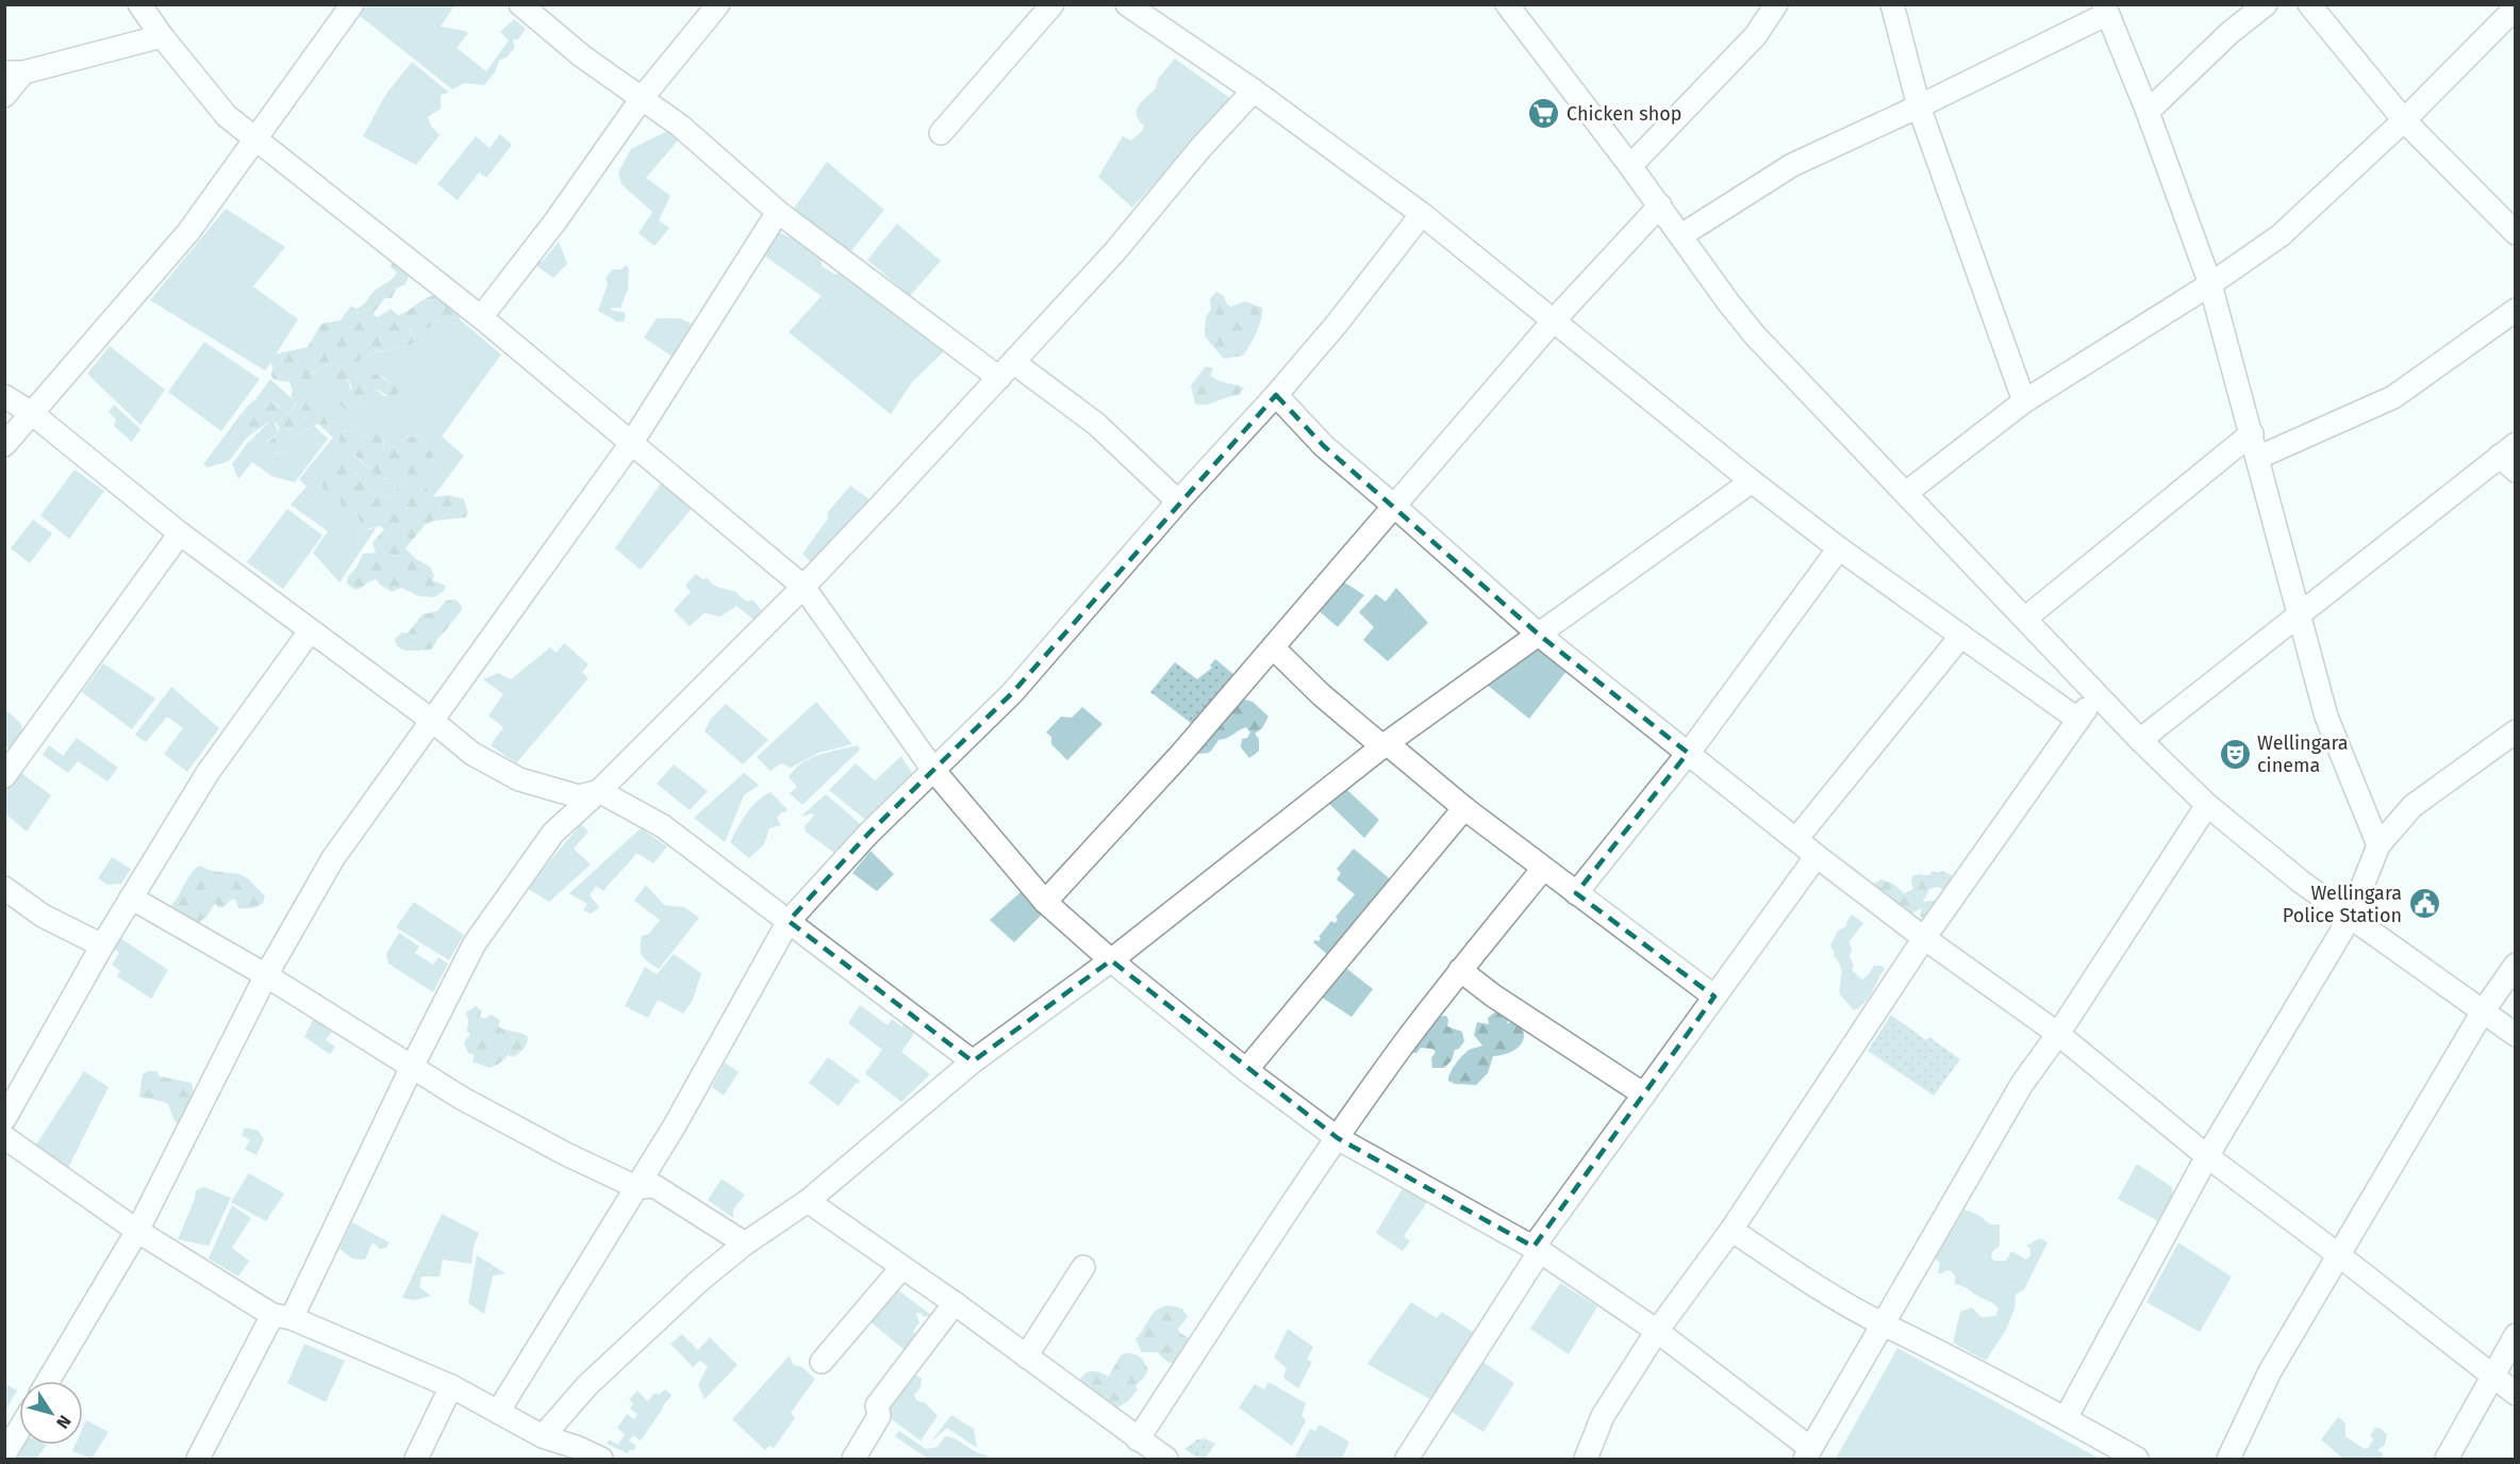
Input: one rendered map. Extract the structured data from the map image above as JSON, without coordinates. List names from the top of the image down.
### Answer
{
  "places": {
    "supermarket": ["Chicken shop"],
    "theatre": ["Wellingara cinema"],
    "public building": ["Wellingara Police Station"]
  },
  "north": "bottom right"
}
